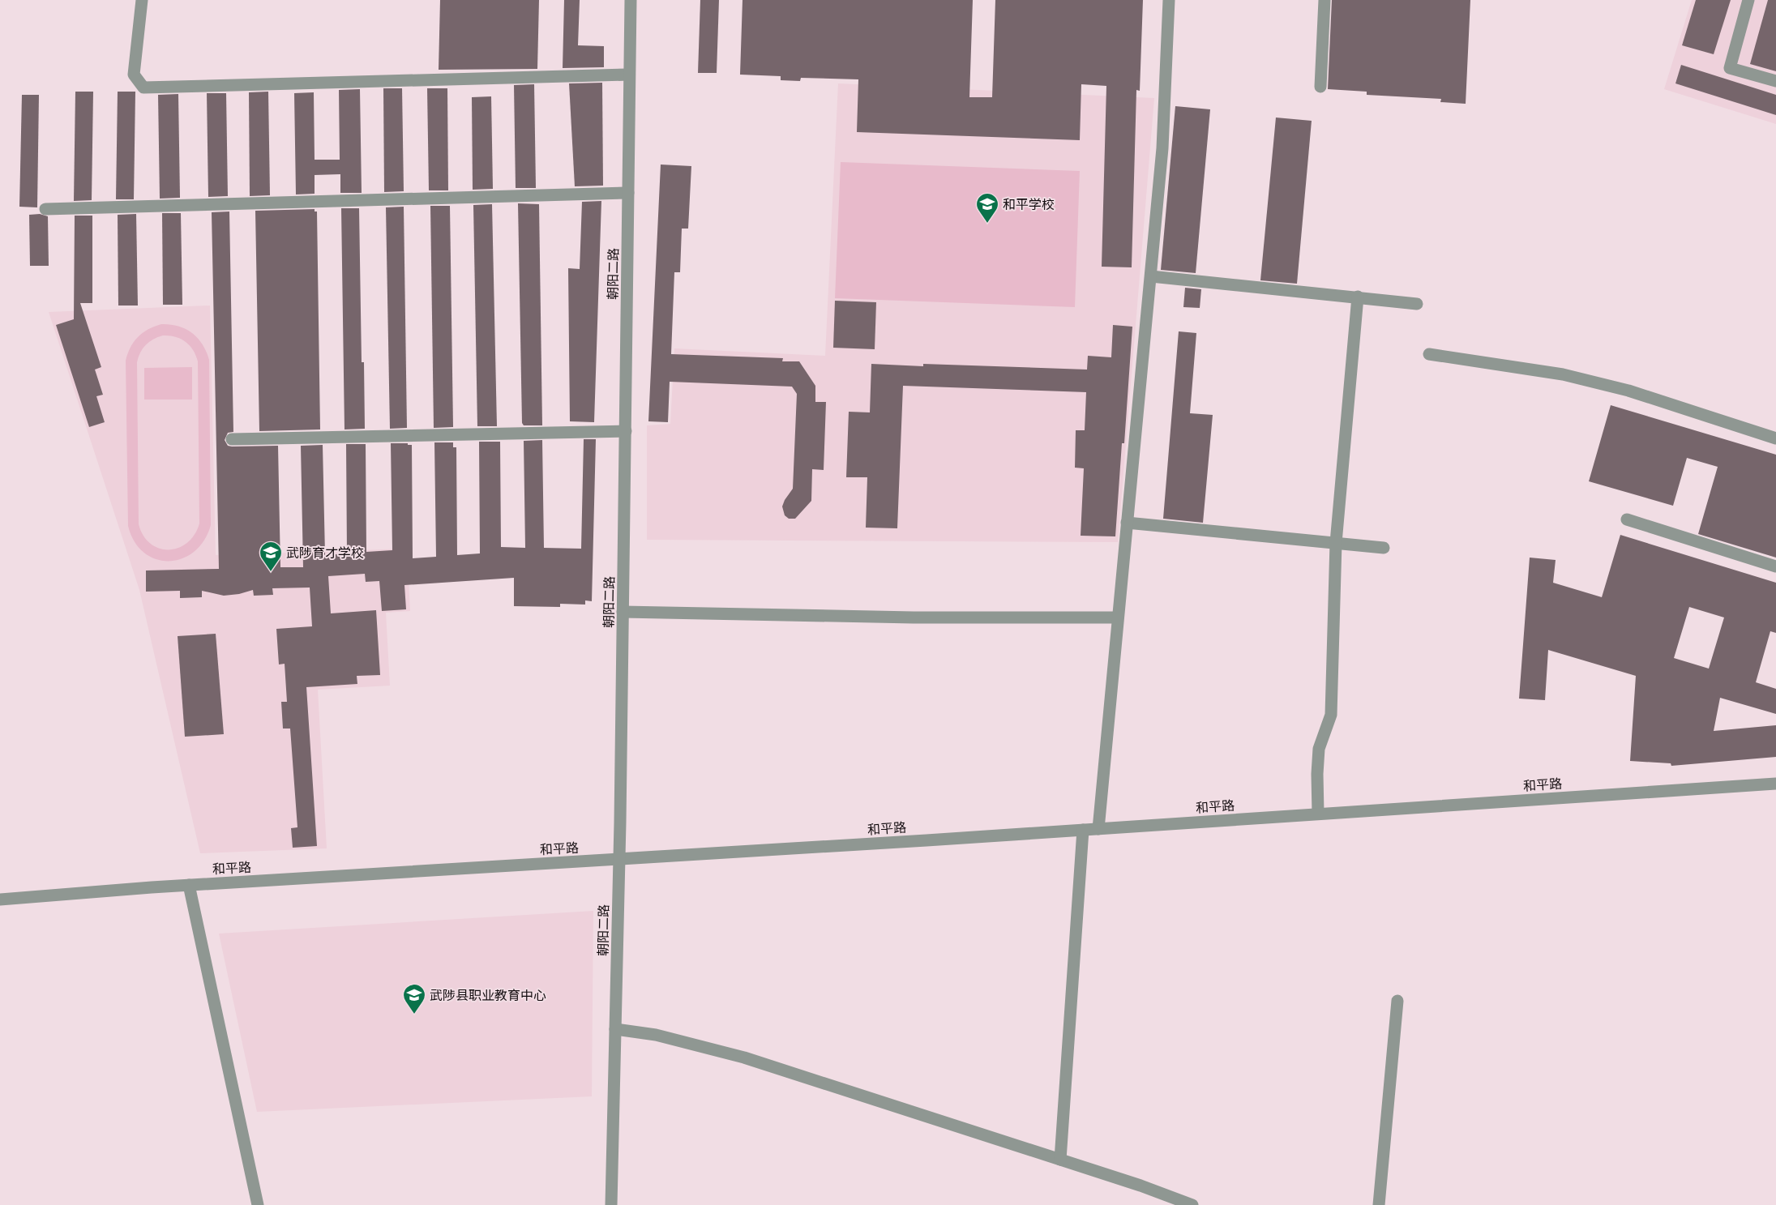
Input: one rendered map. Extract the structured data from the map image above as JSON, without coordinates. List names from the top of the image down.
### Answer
{
  "streets": {
    "street": ["朝阳二路", "和平路"]
  },
  "crossings": [
    ["朝阳二路", "和平路"]
  ],
  "places": {
    "school or university": ["和平学校", "武陟育才学校", "武陟县职业教育中心"]
  }
}
